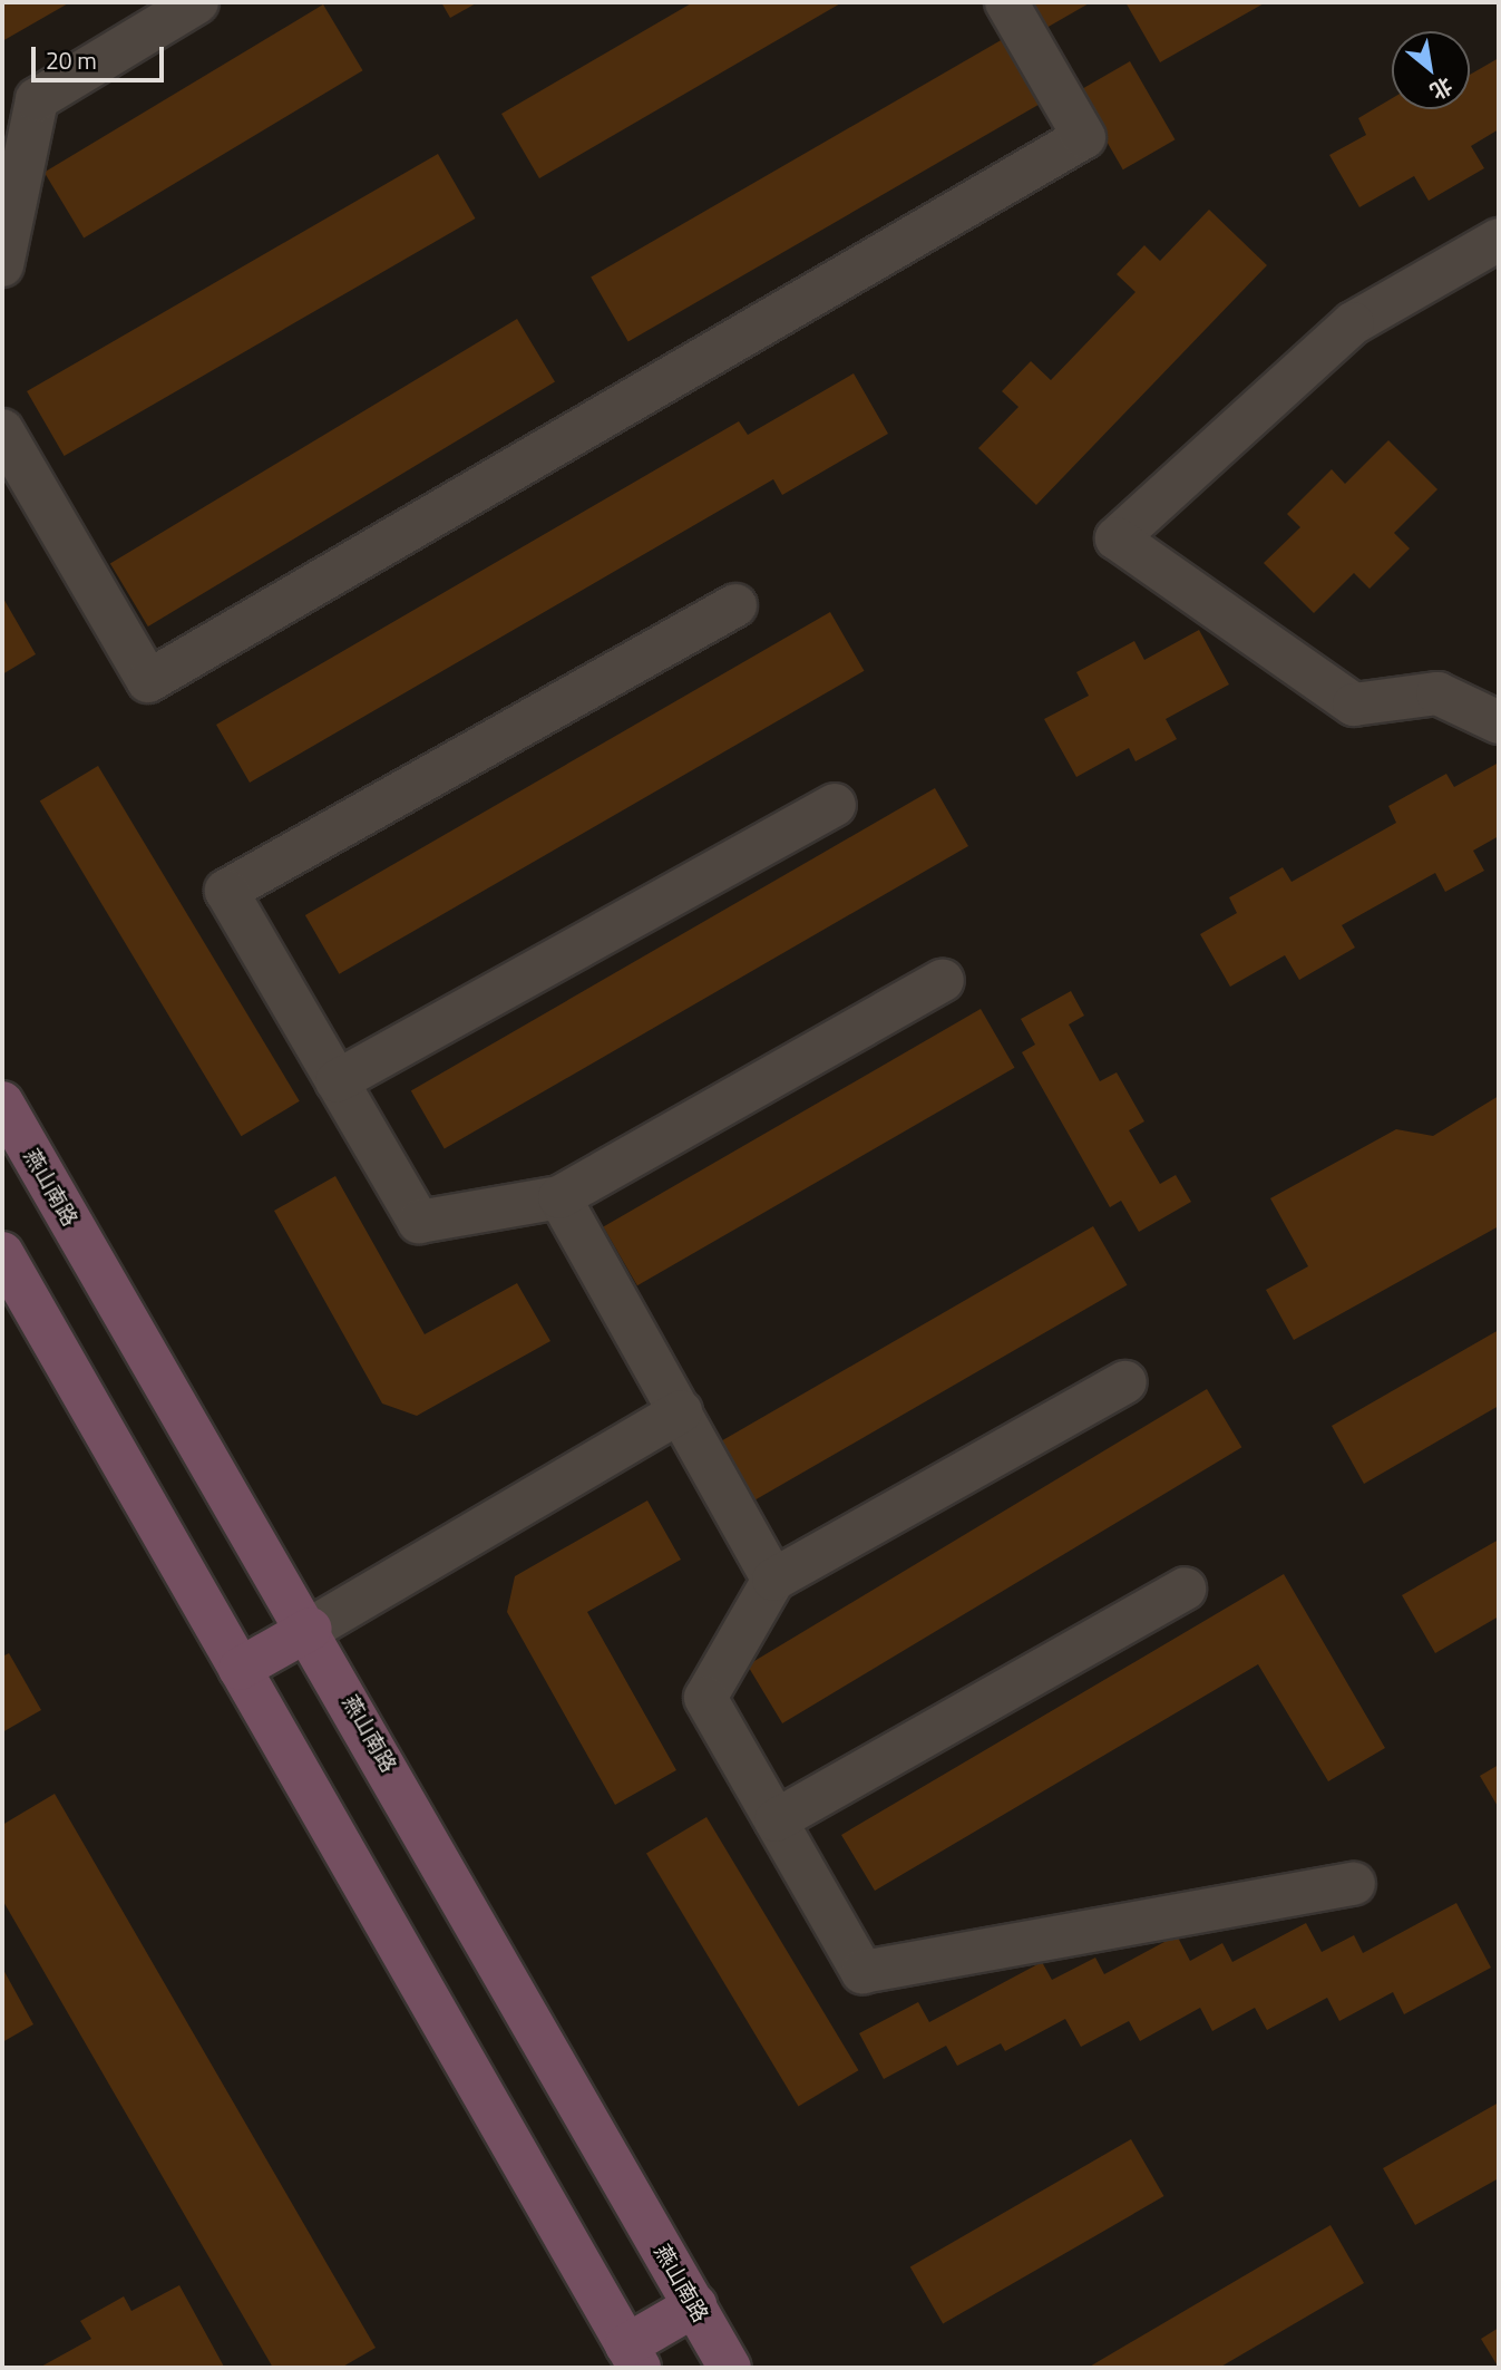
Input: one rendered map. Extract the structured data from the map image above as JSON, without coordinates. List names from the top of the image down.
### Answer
{
  "streets": {
    "main road": ["燕山南路"]
  },
  "scale_bar": "20 m",
  "north": "bottom right"
}
